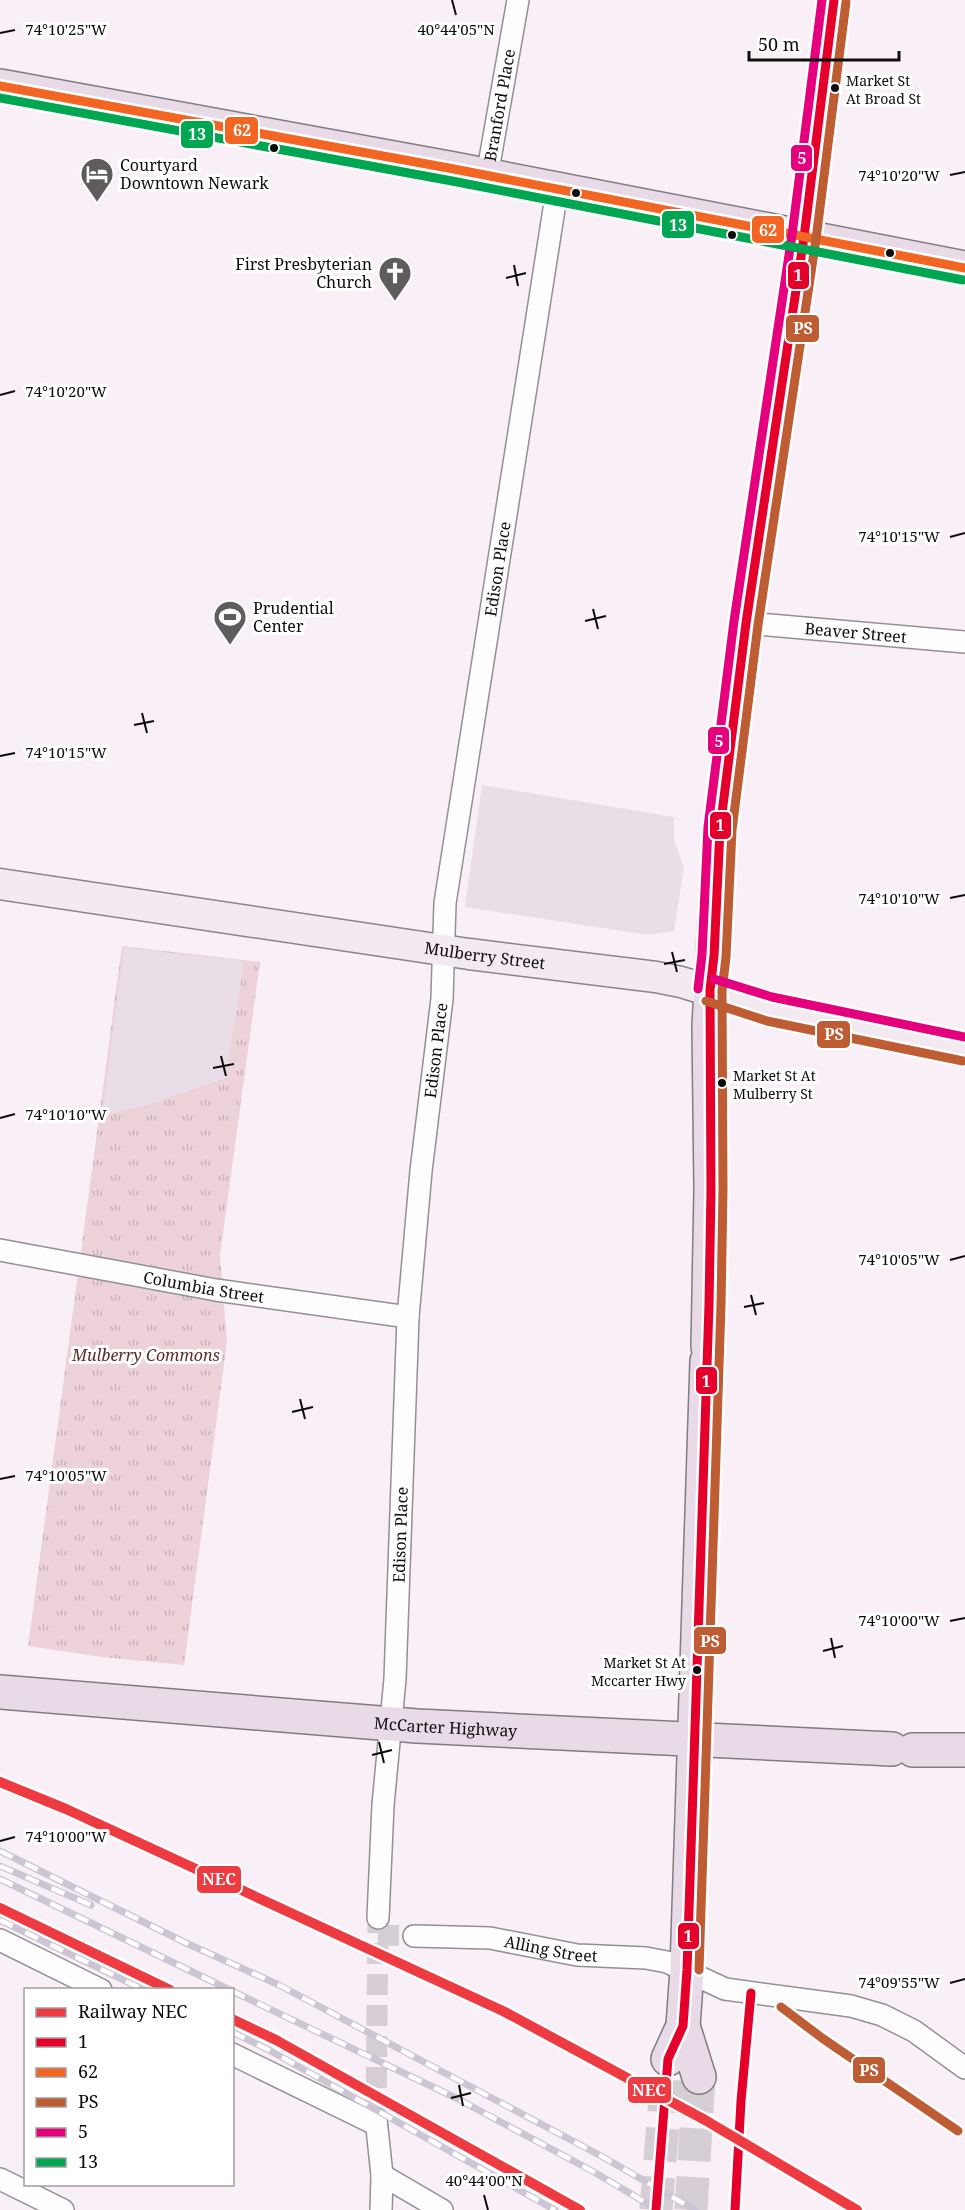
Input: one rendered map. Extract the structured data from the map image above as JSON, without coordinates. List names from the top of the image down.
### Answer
{
  "streets": {
    "main road": ["McCarter Highway"],
    "street": [
      "Branford Place",
      "Edison Place",
      "Beaver Street",
      "Mulberry Street",
      "Columbia Street",
      "Alling Street"
    ]
  },
  "crossings": [
    ["Edison Place", "Mulberry Street"],
    ["Edison Place", "Columbia Street"],
    ["Edison Place", "McCarter Highway"]
  ],
  "parks": ["Mulberry Commons"],
  "places": {
    "other": ["Market St At Broad St", "Market St At Mulberry St", "Market St At Mccarter Hwy"],
    "hotel": ["Courtyard Downtown Newark"],
    "church": ["First Presbyterian Church"],
    "sports": ["Prudential Center"]
  },
  "lines": [
    "transit line 1",
    "transit line 5",
    "transit line PS",
    "transit line 62",
    "transit line 13",
    "rail line NEC"
  ],
  "legend": [
    "Railway NEC",
    "1",
    "62",
    "PS",
    "5",
    "13"
  ],
  "scale_bar": "50 m",
  "coordinates": [
    "40°44'05\"N",
    "74°10'25\"W",
    "74°10'20\"W",
    "74°10'15\"W",
    "74°10'10\"W",
    "74°10'05\"W",
    "74°10'00\"W",
    "74°09'55\"W",
    "40°44'00\"N"
  ]
}
